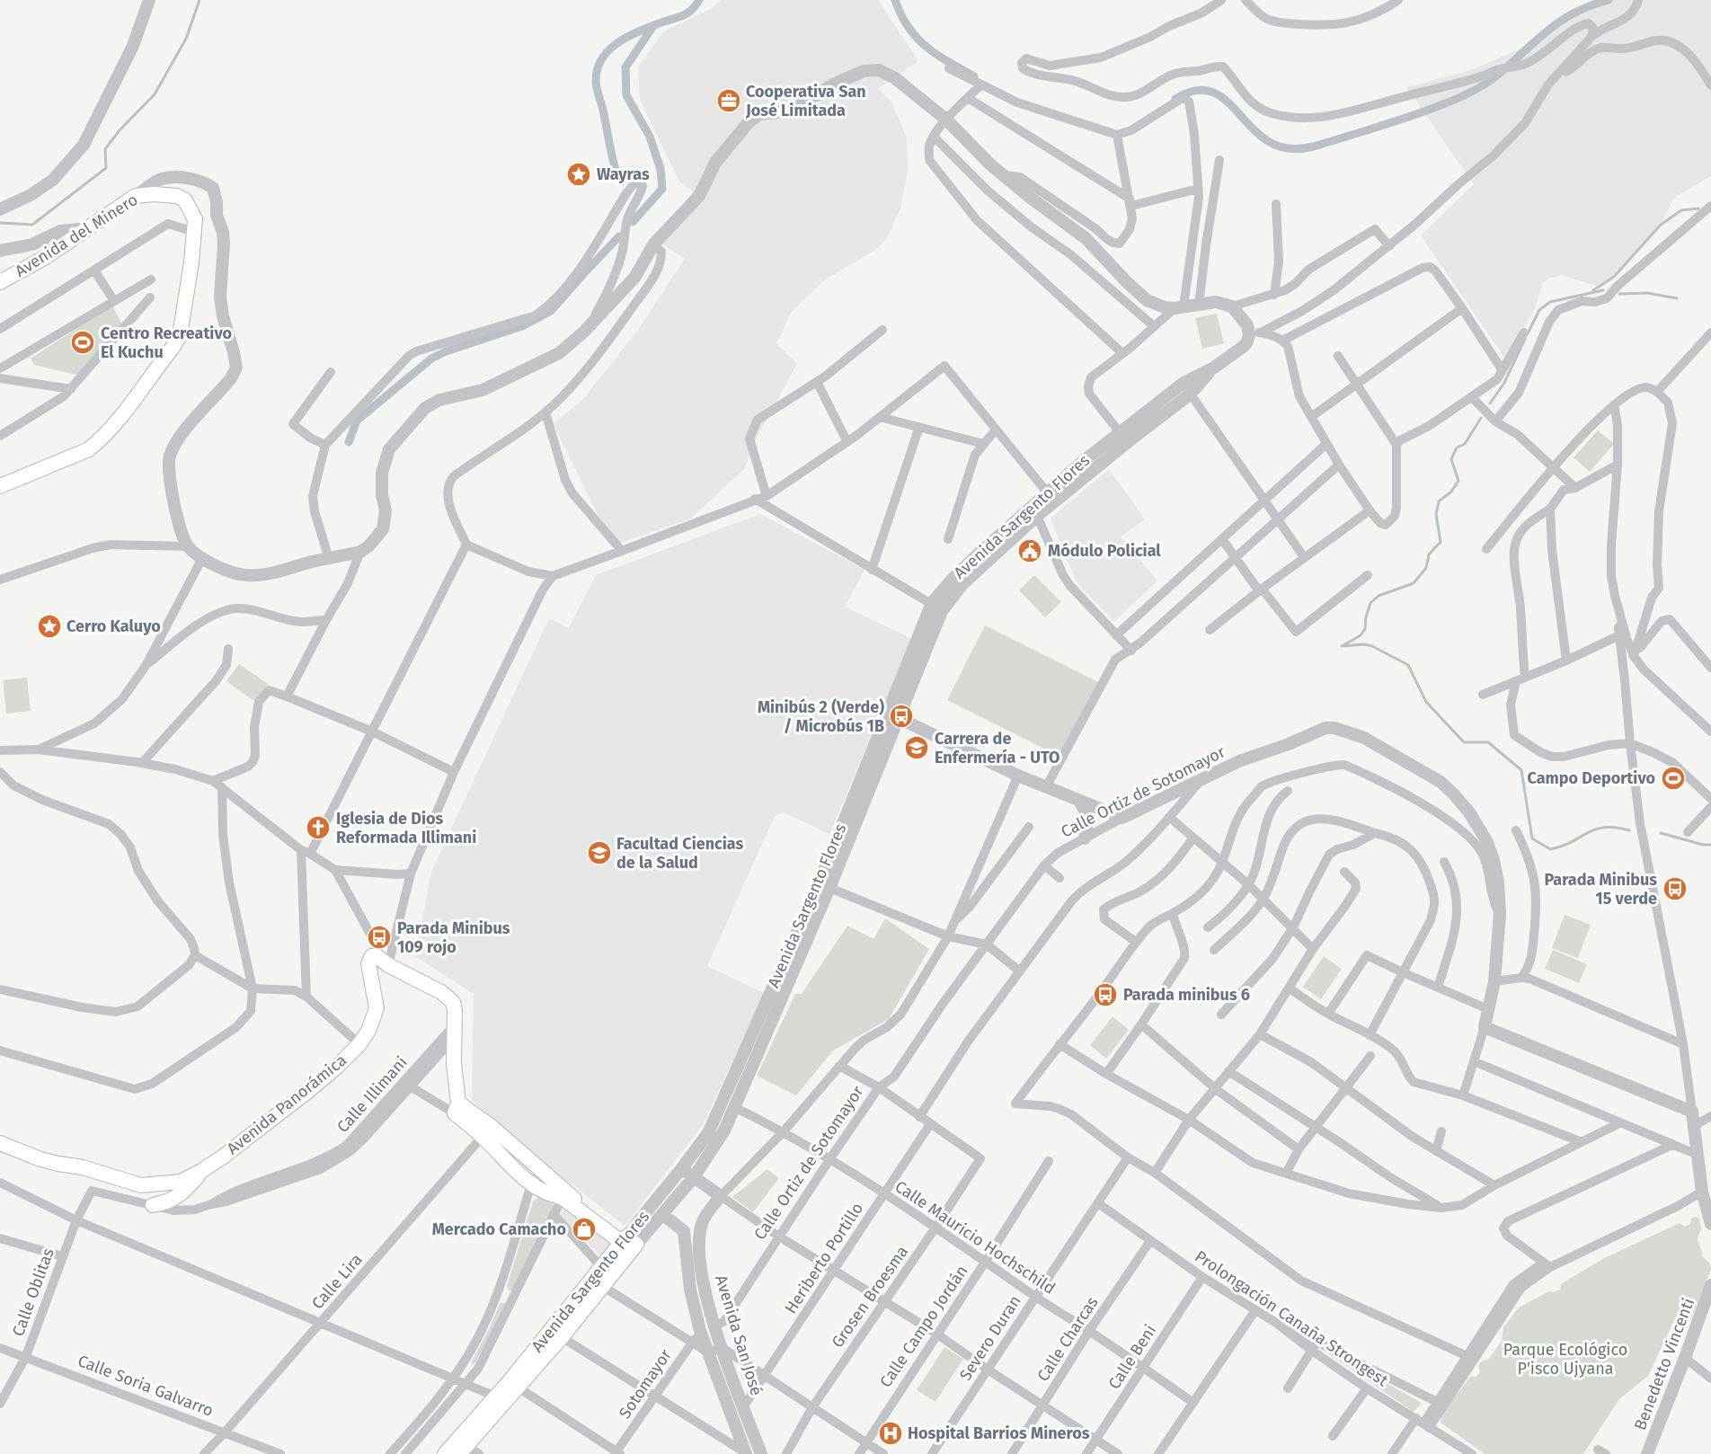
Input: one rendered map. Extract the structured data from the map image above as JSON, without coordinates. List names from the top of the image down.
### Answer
{
  "streets": {
    "main road": ["Avenida del Minero", "Avenida Sargento Flores", "Avenida Panorámica"],
    "street": [
      "Calle Ortiz de Sotomayor",
      "Calle Illimani",
      "Calle Mauricio Hochschild",
      "Heriberto Portillo",
      "Calle Lira",
      "Calle Oblitas",
      "Grosen Broesma",
      "Prolongación Canaña Strongest",
      "Calle Campo Jordán",
      "Avenida San José",
      "Severo Duran",
      "Calle Charcas",
      "Calle Beni",
      "Benedetto Vincenti",
      "Sotomayor",
      "Calle Soria Galvarro"
    ]
  },
  "crossings": [
    ["Avenida Sargento Flores", "Calle Mauricio Hochschild"],
    ["Avenida Sargento Flores", "Avenida San José"],
    ["Calle Ortiz de Sotomayor", "Calle Mauricio Hochschild"],
    ["Calle Ortiz de Sotomayor", "Avenida San José"],
    ["Calle Illimani", "Avenida Panorámica"],
    ["Calle Illimani", "Calle Oblitas"],
    ["Calle Mauricio Hochschild", "Heriberto Portillo"],
    ["Calle Mauricio Hochschild", "Grosen Broesma"],
    ["Calle Mauricio Hochschild", "Calle Campo Jordán"],
    ["Calle Mauricio Hochschild", "Severo Duran"],
    ["Calle Mauricio Hochschild", "Calle Charcas"],
    ["Calle Mauricio Hochschild", "Calle Beni"],
    ["Heriberto Portillo", "Grosen Broesma"],
    ["Heriberto Portillo", "Avenida San José"],
    ["Calle Lira", "Calle Soria Galvarro"],
    ["Calle Oblitas", "Calle Soria Galvarro"],
    ["Prolongación Canaña Strongest", "Severo Duran"],
    ["Prolongación Canaña Strongest", "Calle Charcas"],
    ["Prolongación Canaña Strongest", "Calle Beni"],
    ["Avenida San José", "Sotomayor"]
  ],
  "parks": ["Parque Ecológico P'isco Ujyana"],
  "places": {
    "office": ["Cooperativa San José Limitada"],
    "place": ["Wayras", "Cerro Kaluyo"],
    "sports": ["Centro Recreativo El Kuchu", "Campo Deportivo"],
    "public building": ["Módulo Policial"],
    "bus stop": [
      "Minibús 2 (Verde) / Microbús 1B",
      "Parada Minibus 15 verde",
      "Parada Minibus 109 rojo",
      "Parada minibus 6"
    ],
    "school or university": ["Carrera de Enfermería - UTO", "Facultad Ciencias de la Salud"],
    "church": ["Iglesia de Dios Reformada Illimani"],
    "shop": ["Mercado Camacho"],
    "hospital": ["Hospital Barrios Mineros"]
  }
}
